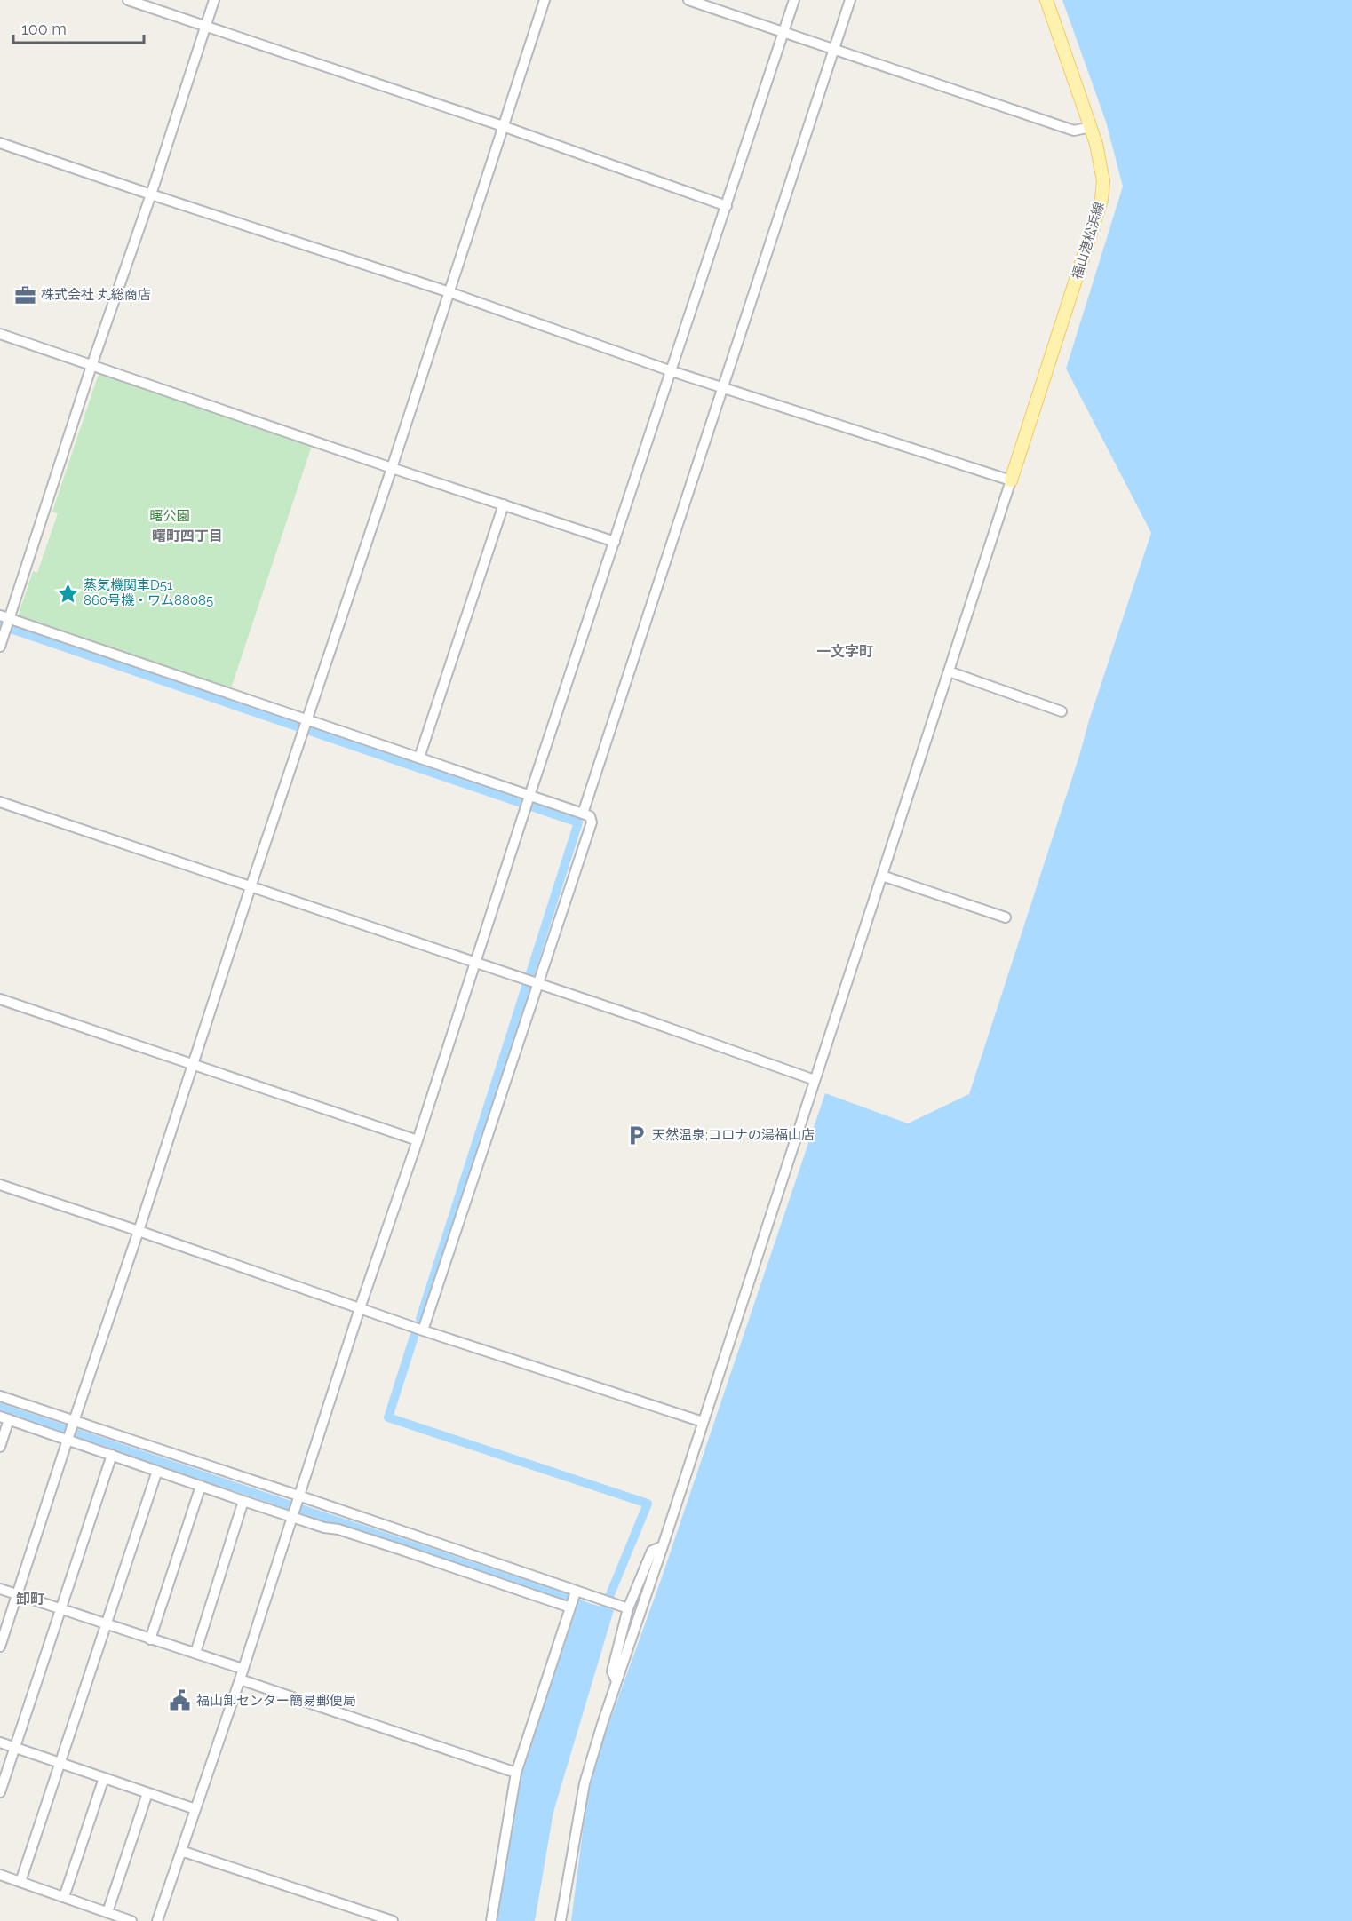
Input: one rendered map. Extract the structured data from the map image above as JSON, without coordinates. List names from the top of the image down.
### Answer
{
  "streets": {
    "main road": ["福山港松浜線"]
  },
  "districts": ["曙町四丁目", "一文字町", "卸町"],
  "parks": ["曙公園"],
  "places": {
    "office": ["株式会社 丸総商店"],
    "place": ["蒸気機関車D51 860号機・ワム88085"],
    "parking": ["天然温泉;コロナの湯福山店"],
    "public building": ["福山卸センター簡易郵便局"]
  },
  "scale_bar": "100 m"
}
